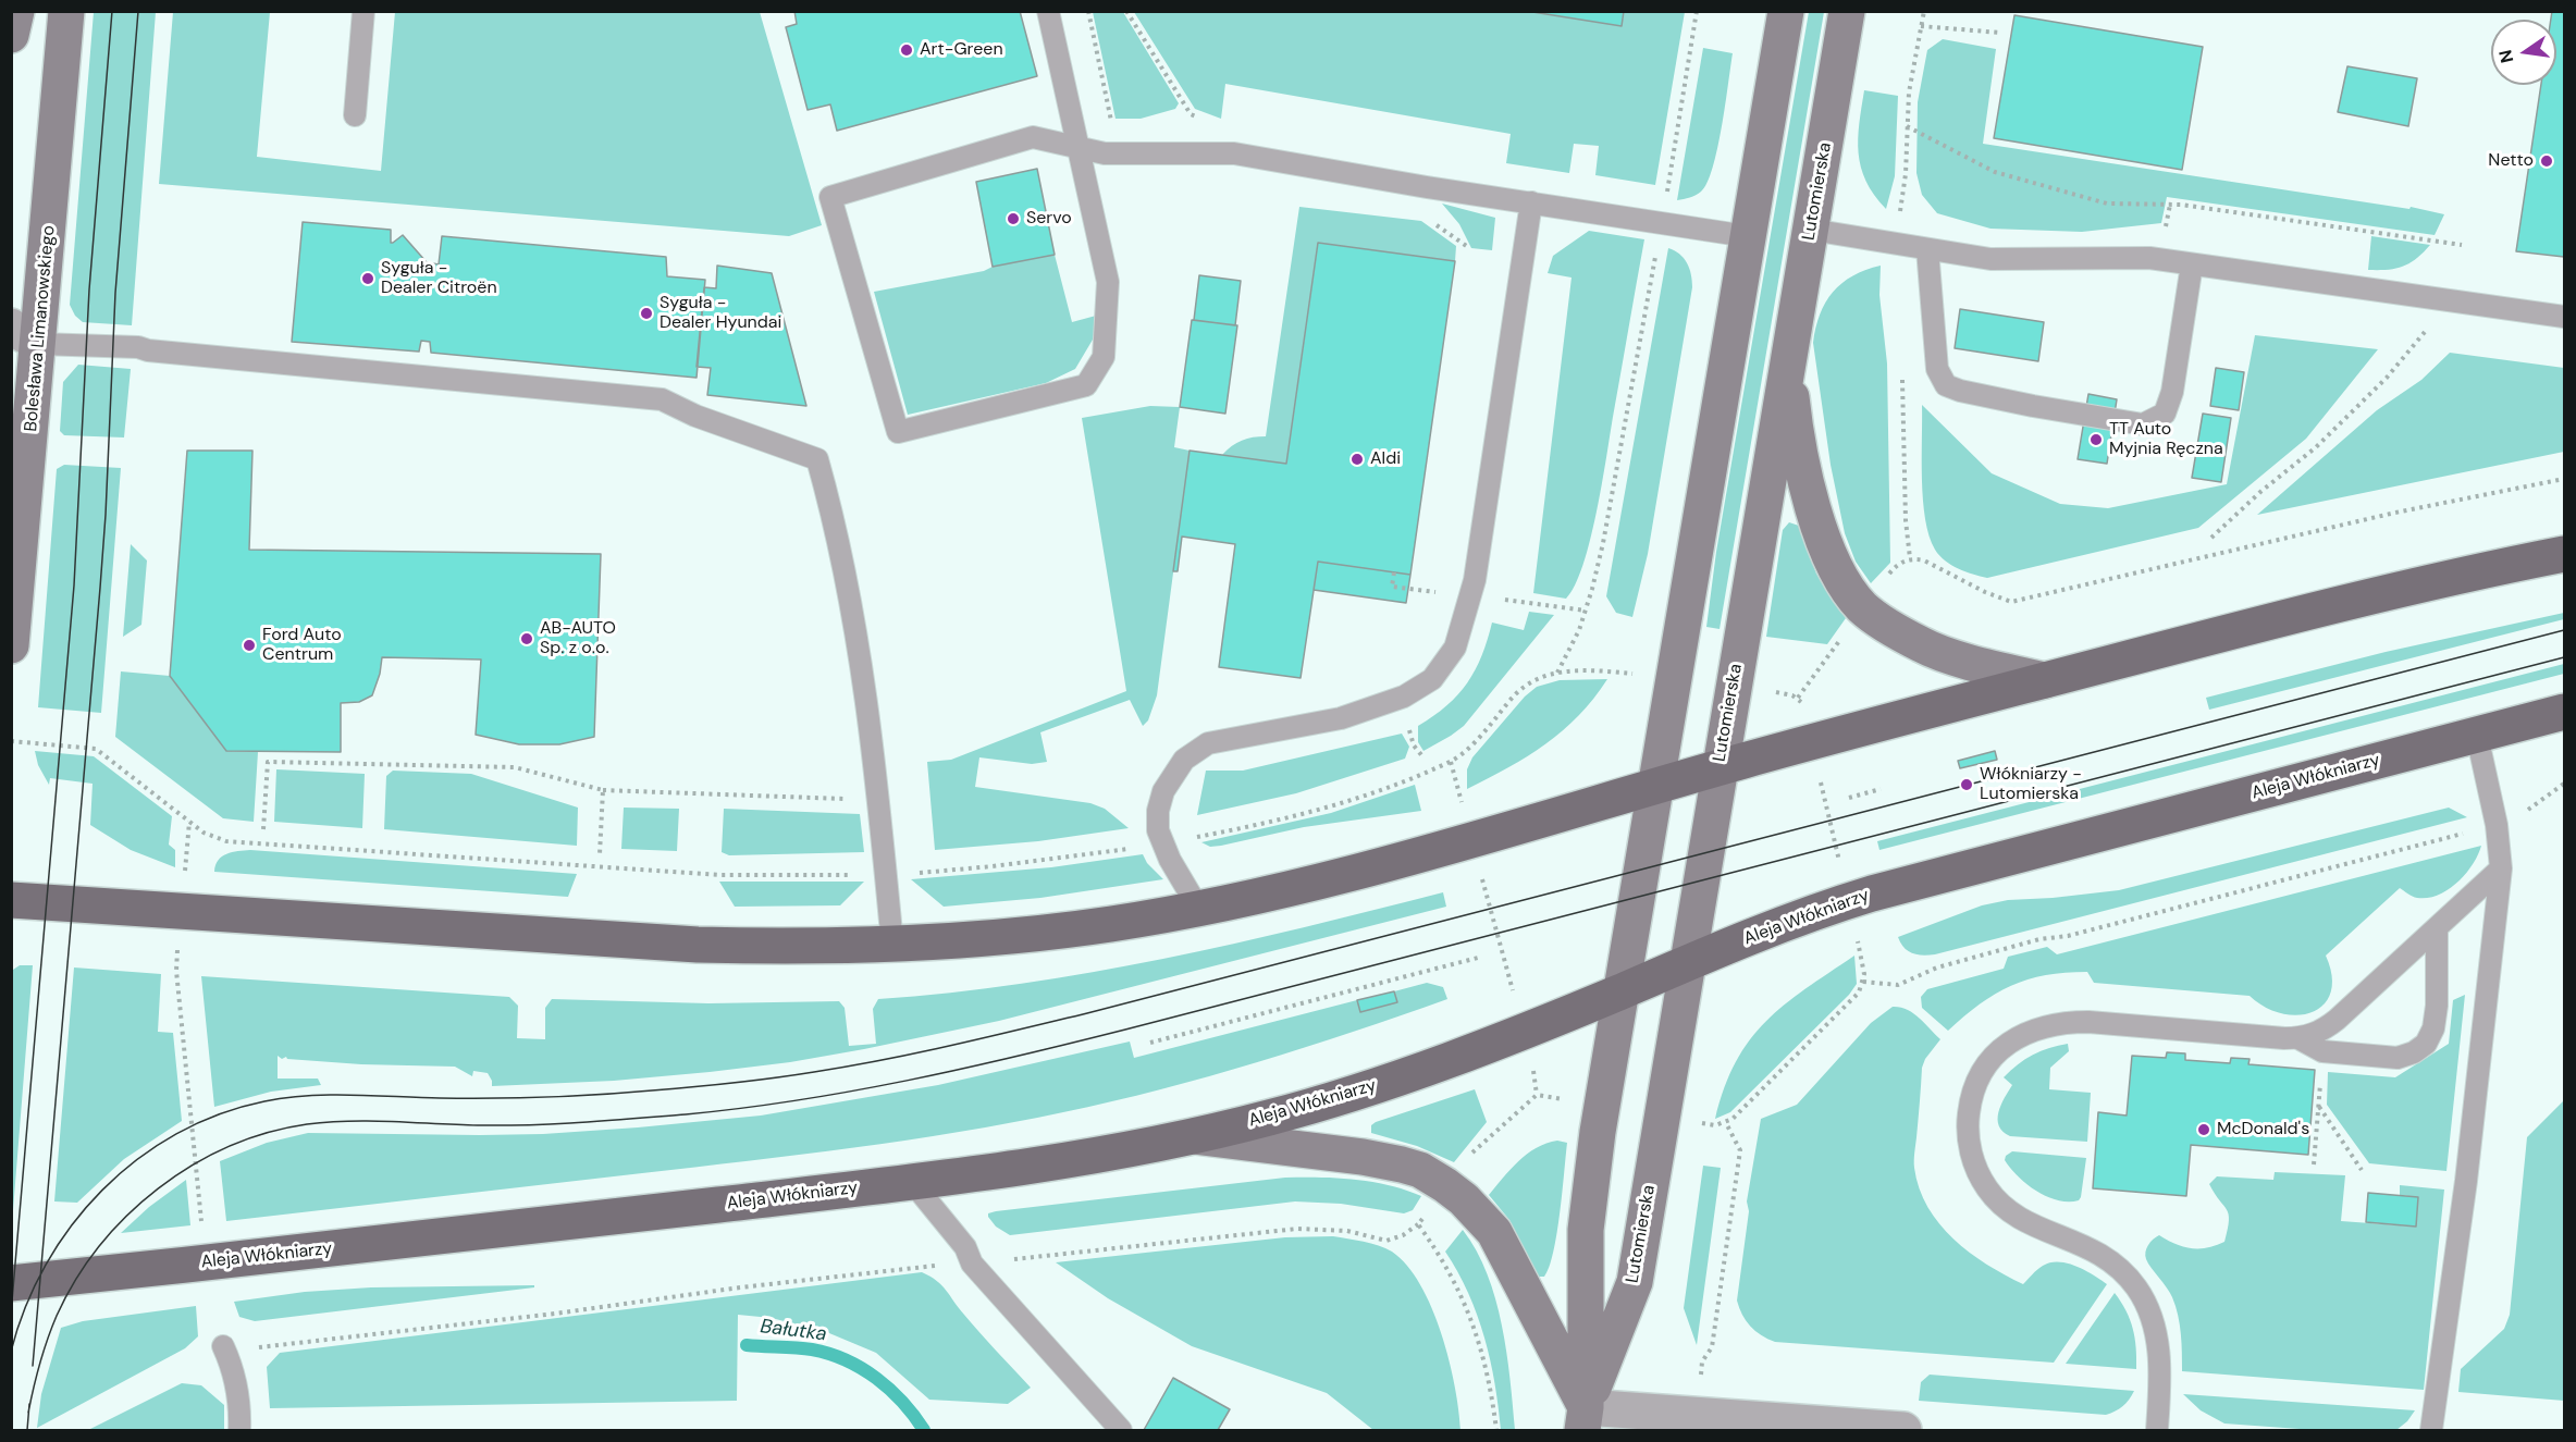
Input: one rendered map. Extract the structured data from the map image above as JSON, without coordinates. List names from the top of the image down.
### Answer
{
  "streets": {
    "main road": ["Lutomierska", "Bolesława Limanowskiego", "Aleja Włókniarzy"]
  },
  "crossings": [
    ["Lutomierska", "Aleja Włókniarzy"]
  ],
  "water": ["Bałutka"],
  "places": [
    "Art-Green",
    "Netto",
    "Servo",
    "Syguła - Dealer Citroën",
    "Syguła - Dealer Hyundai",
    "TT Auto Myjnia Ręczna",
    "Aldi",
    "AB-AUTO Sp. z o.o.",
    "Ford Auto Centrum",
    "Włókniarzy - Lutomierska",
    "McDonald's"
  ],
  "north": "left"
}
